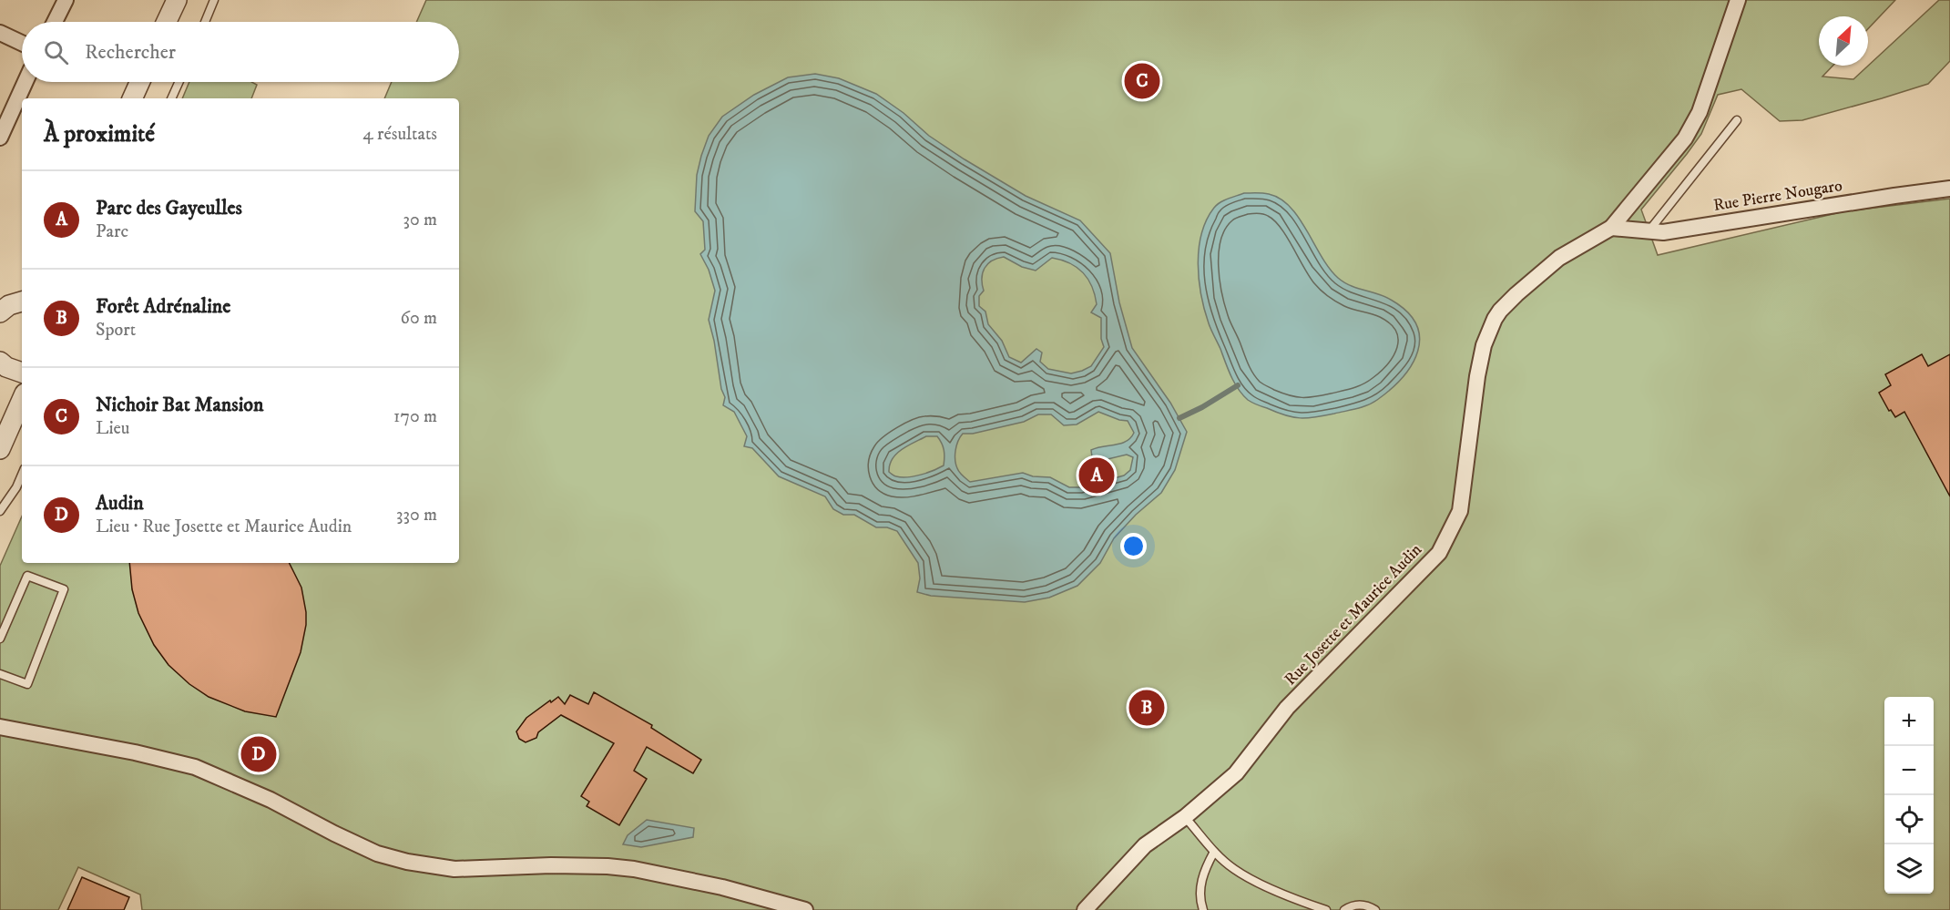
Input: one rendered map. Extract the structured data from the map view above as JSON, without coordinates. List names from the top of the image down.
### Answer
{
  "streets": {
    "street": ["Rue Pierre Nougaro", "Rue Josette et Maurice Audin"]
  },
  "crossings": [
    ["Rue Pierre Nougaro", "Rue Josette et Maurice Audin"]
  ],
  "north": "top right",
  "page": {
    "search": "Rechercher",
    "pins": [
      "C",
      "A",
      "B",
      "D"
    ],
    "heading": ["À proximité", "4 résultats"],
    "list": [
      {
        "mark": "A",
        "name": "Parc des Gayeulles",
        "note": "Parc",
        "value": "30 m"
      },
      {
        "mark": "B",
        "name": "Forêt Adrénaline",
        "note": "Sport",
        "value": "60 m"
      },
      {
        "mark": "C",
        "name": "Nichoir Bat Mansion",
        "note": "Lieu",
        "value": "170 m"
      },
      {
        "mark": "D",
        "name": "Audin",
        "note": "Lieu · Rue Josette et Maurice Audin",
        "value": "330 m"
      }
    ],
    "map_buttons": ["+", "−"]
  }
}
